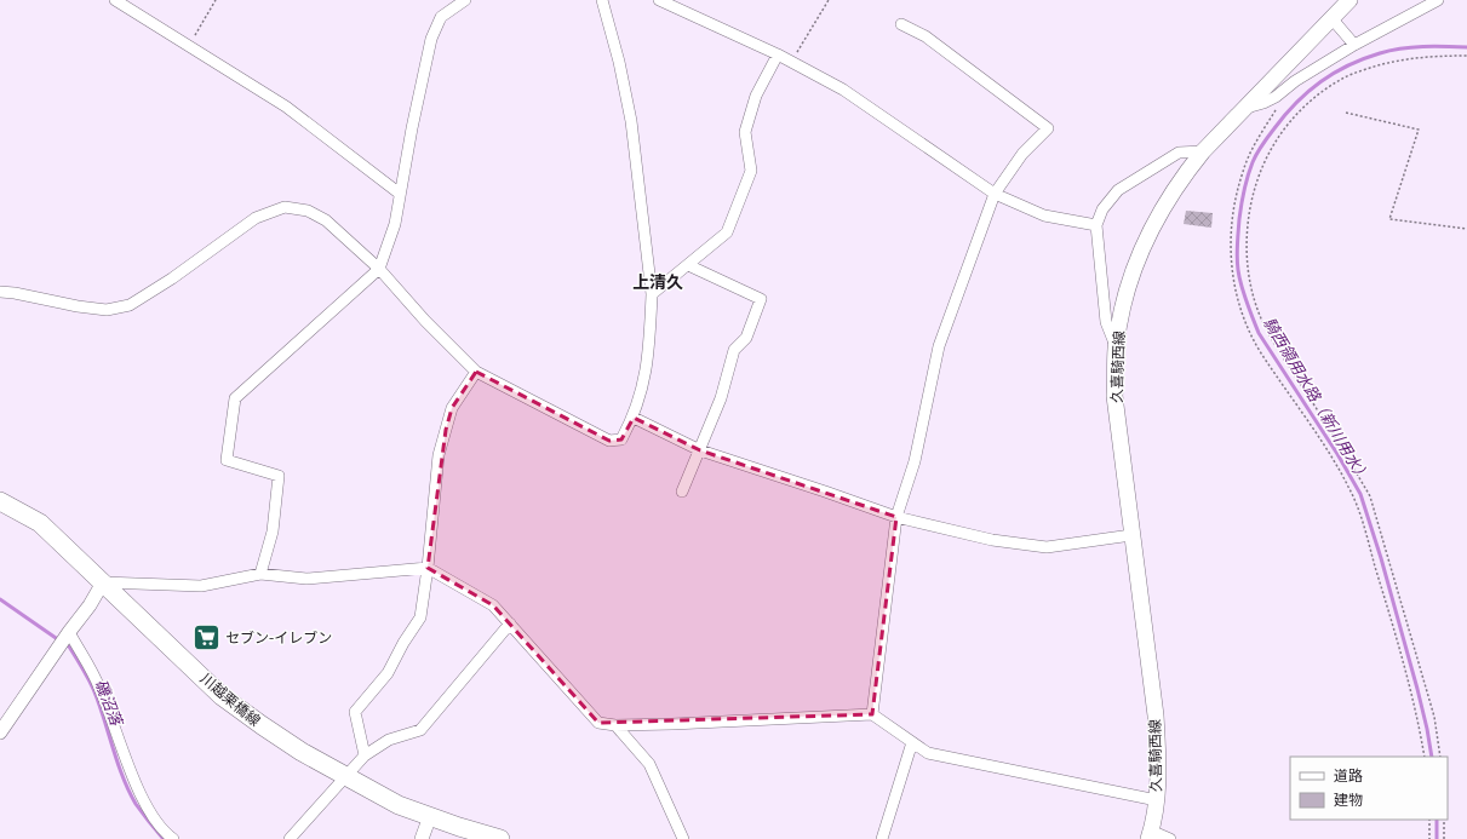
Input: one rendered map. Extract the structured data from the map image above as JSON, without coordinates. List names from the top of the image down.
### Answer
{
  "streets": {
    "main road": ["久喜騎西線", "川越栗橋線"]
  },
  "districts": ["上清久"],
  "water": ["騎西領用水路（新川用水）", "磯沼落"],
  "places": {
    "supermarket": ["セブン-イレブン"]
  },
  "legend": ["道路", "建物"]
}
